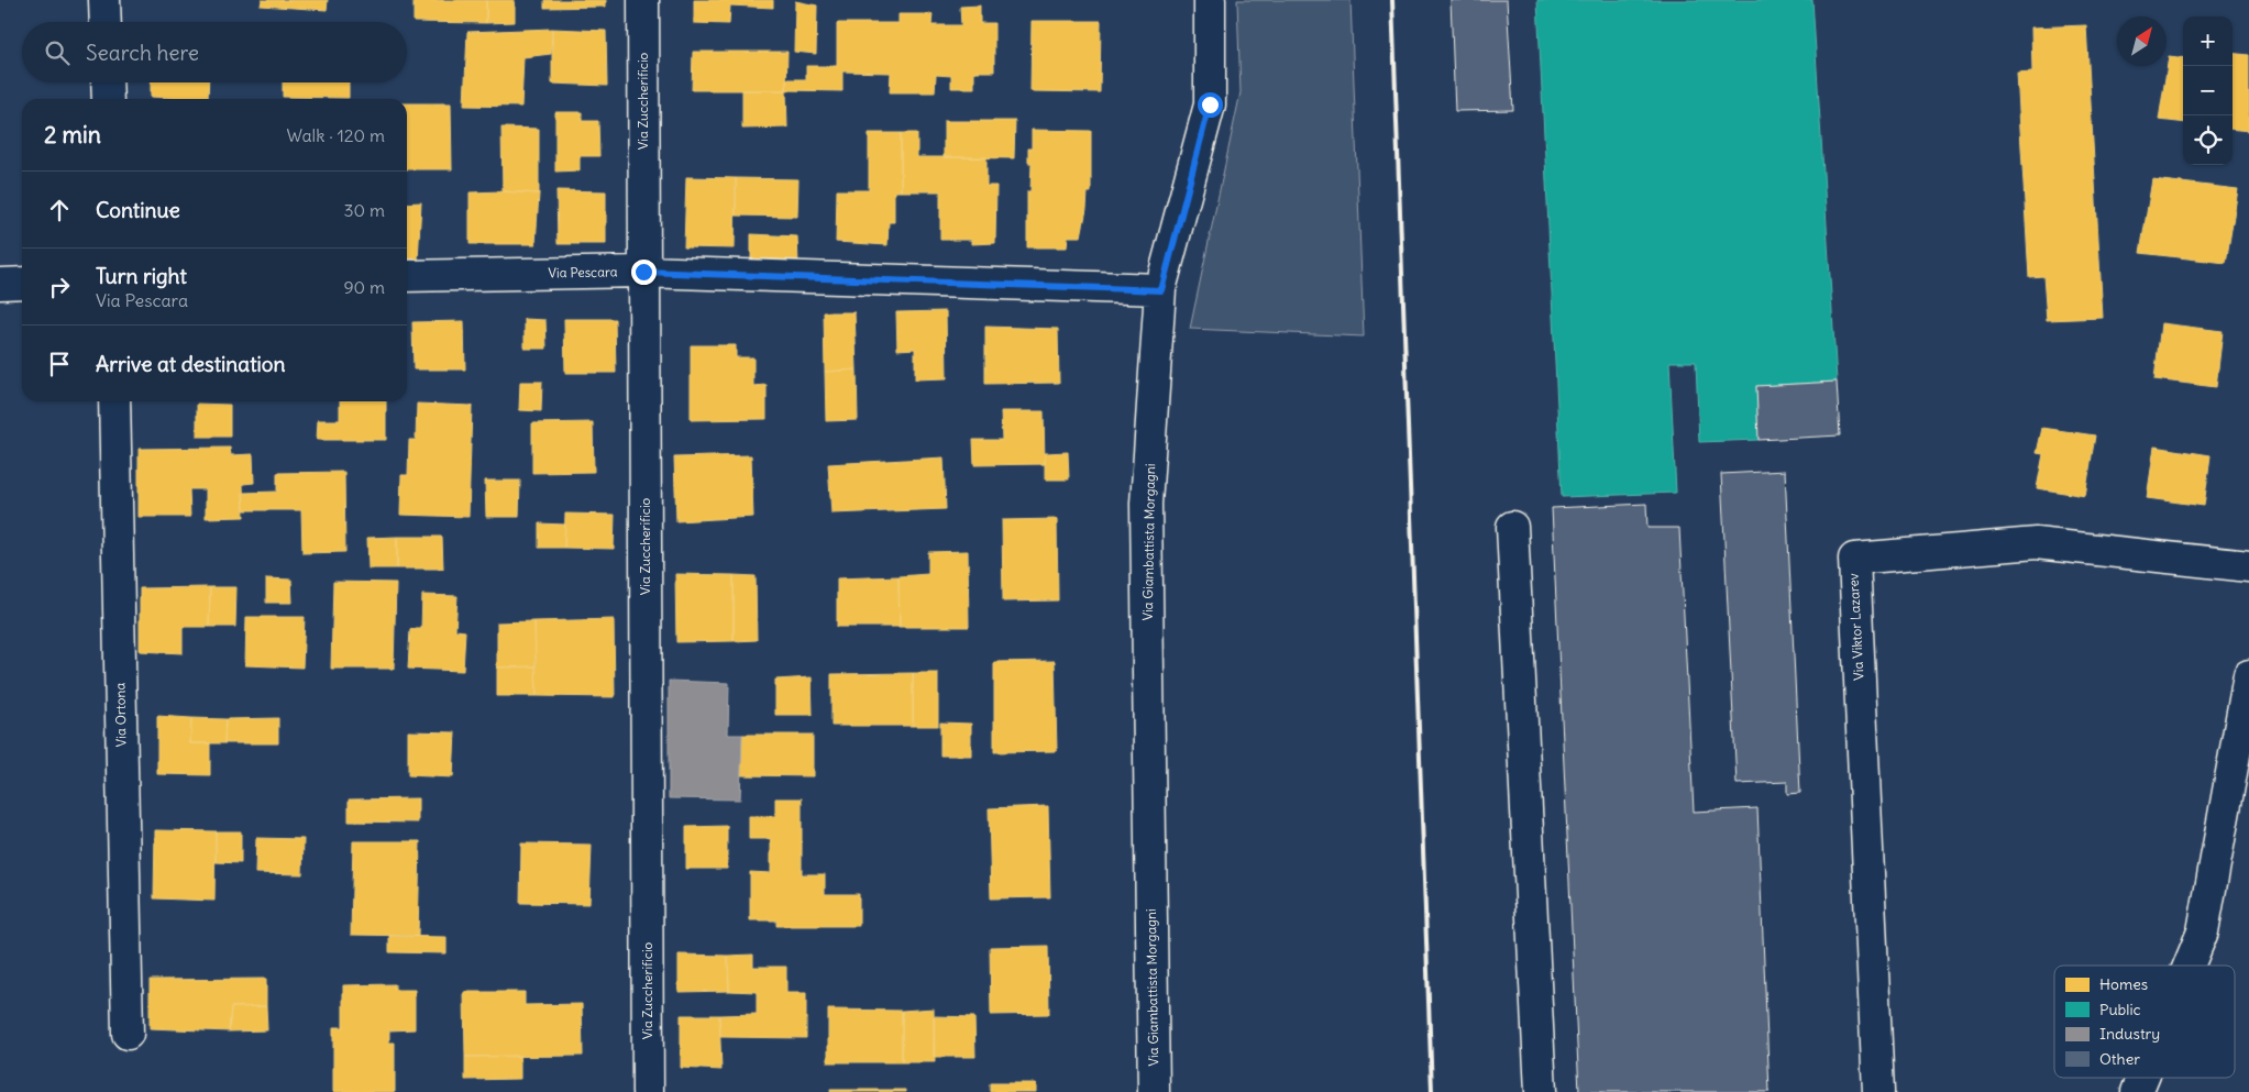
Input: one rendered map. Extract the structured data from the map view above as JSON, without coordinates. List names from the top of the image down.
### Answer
{
  "streets": {
    "street": [
      "Via Zuccherificio",
      "Via Pescara",
      "Via Giambattista Morgagni",
      "Via Viktor Lazarev",
      "Via Ortona"
    ]
  },
  "crossings": [
    ["Via Zuccherificio", "Via Pescara"],
    ["Via Pescara", "Via Giambattista Morgagni"]
  ],
  "legend": [
    "Homes",
    "Public",
    "Industry",
    "Other"
  ],
  "north": "top right",
  "page": {
    "map_buttons": ["+", "−"],
    "search": "Search here",
    "heading": ["2 min", "Walk · 120 m"],
    "list": [
      ["Continue", "30 m"],
      ["Turn right", "Via Pescara", "90 m"],
      "Arrive at destination"
    ]
  }
}
